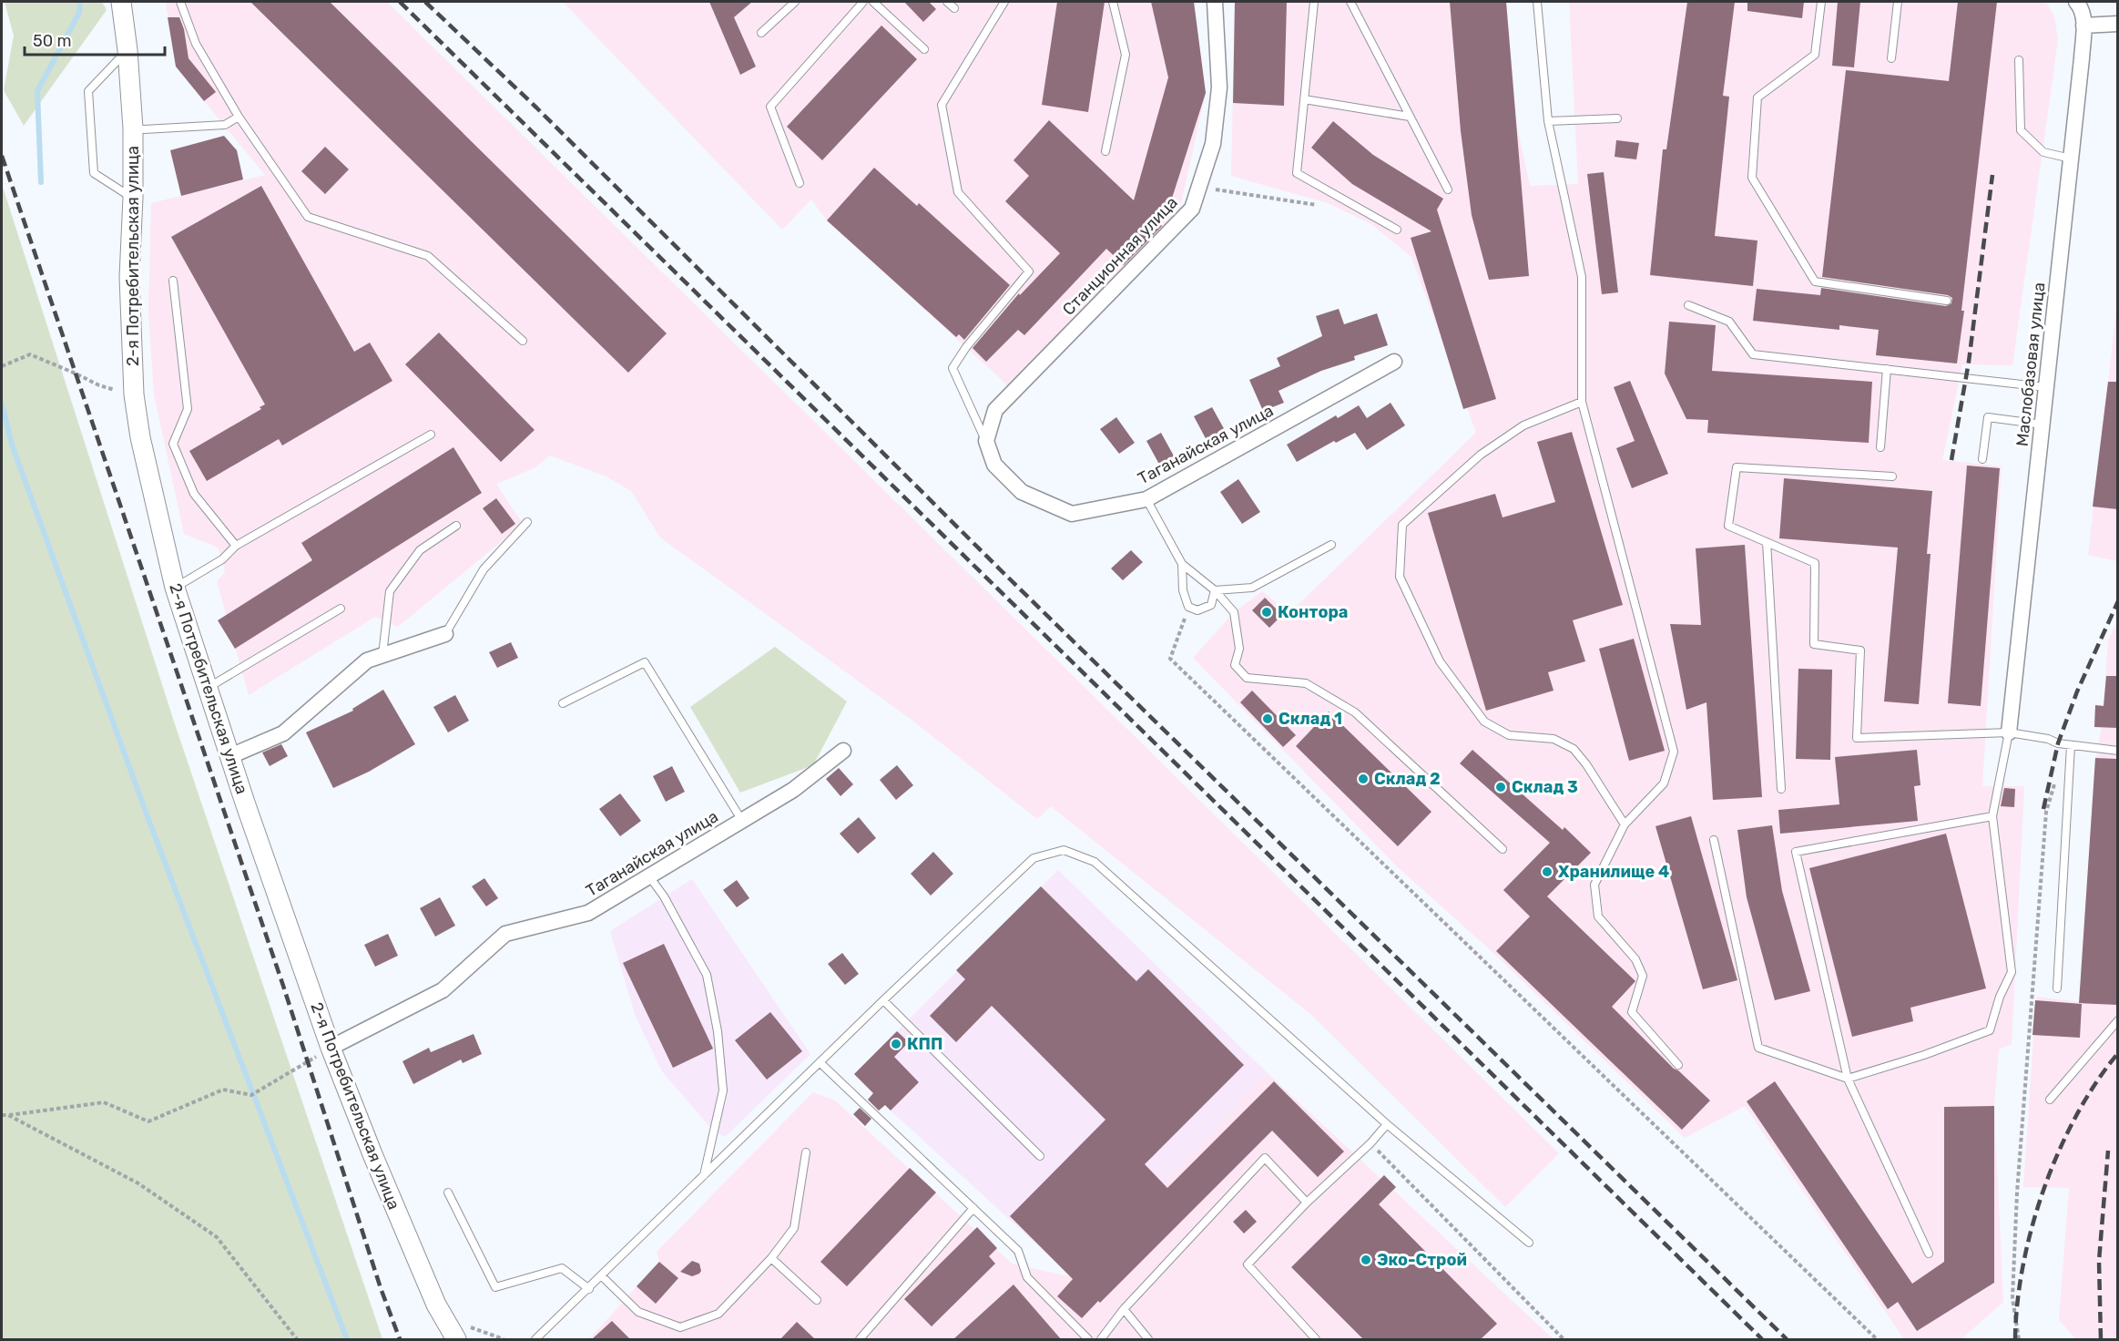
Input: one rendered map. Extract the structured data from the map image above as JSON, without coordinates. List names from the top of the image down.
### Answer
{
  "streets": {
    "street": [
      "2-я Потребительская улица",
      "Станционная улица",
      "Маслобазовая улица",
      "Таганайская улица"
    ]
  },
  "crossings": [
    ["2-я Потребительская улица", "Таганайская улица"],
    ["Станционная улица", "Таганайская улица"]
  ],
  "places": [
    "Контора",
    "Склад 1",
    "Склад 2",
    "Склад 3",
    "Хранилище 4",
    "КПП",
    "Эко-Строй"
  ],
  "scale_bar": "50 m"
}
